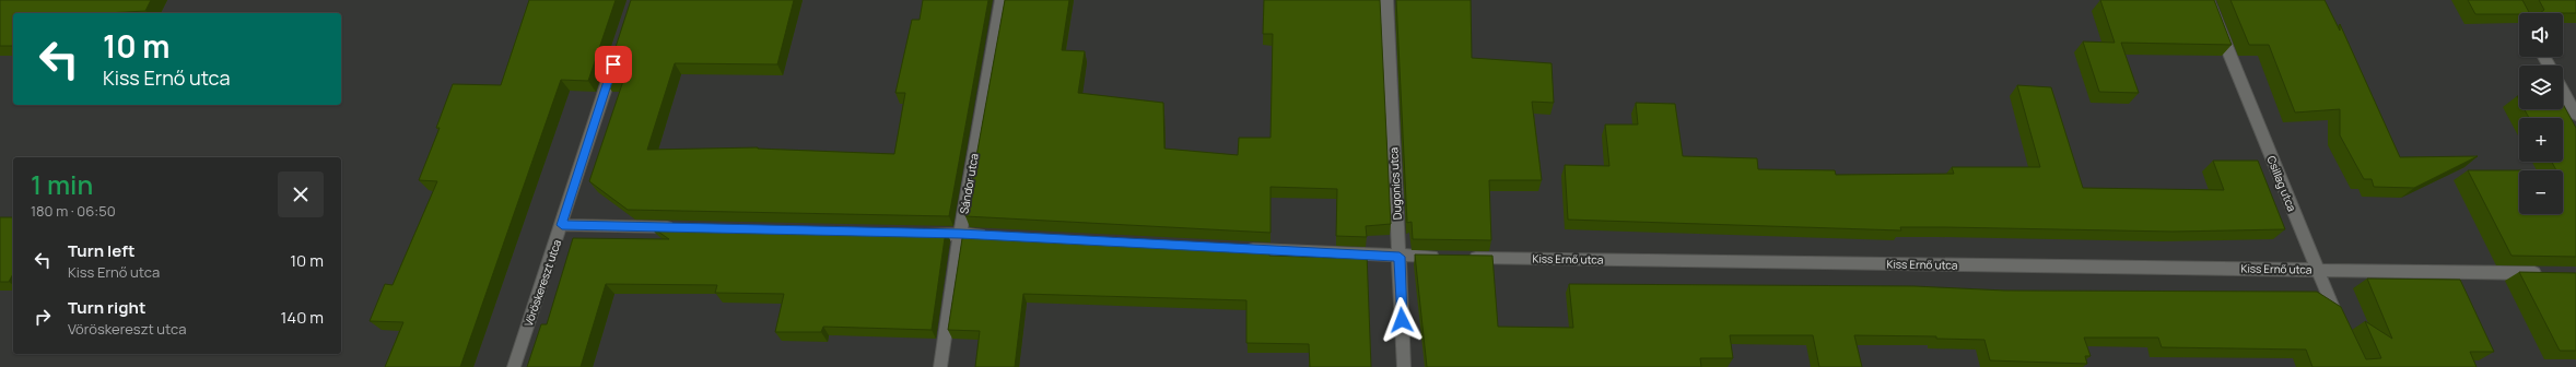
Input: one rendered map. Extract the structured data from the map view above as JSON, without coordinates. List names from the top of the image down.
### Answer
{
  "streets": {
    "street": [
      "Sándor utca",
      "Dugonics utca",
      "Csillag utca",
      "Kiss Ernő utca",
      "Vöröskereszt utca"
    ]
  },
  "crossings": [
    ["Csillag utca", "Kiss Ernő utca"]
  ],
  "page": {
    "map_buttons": ["+", "−"],
    "turn": ["10 m", "Kiss Ernő utca"],
    "heading": ["1 min", "180 m · 06:50"],
    "list": [
      {
        "name": "Turn left",
        "note": "Kiss Ernő utca",
        "value": "10 m"
      },
      {
        "name": "Turn right",
        "note": "Vöröskereszt utca",
        "value": "140 m"
      }
    ]
  }
}
